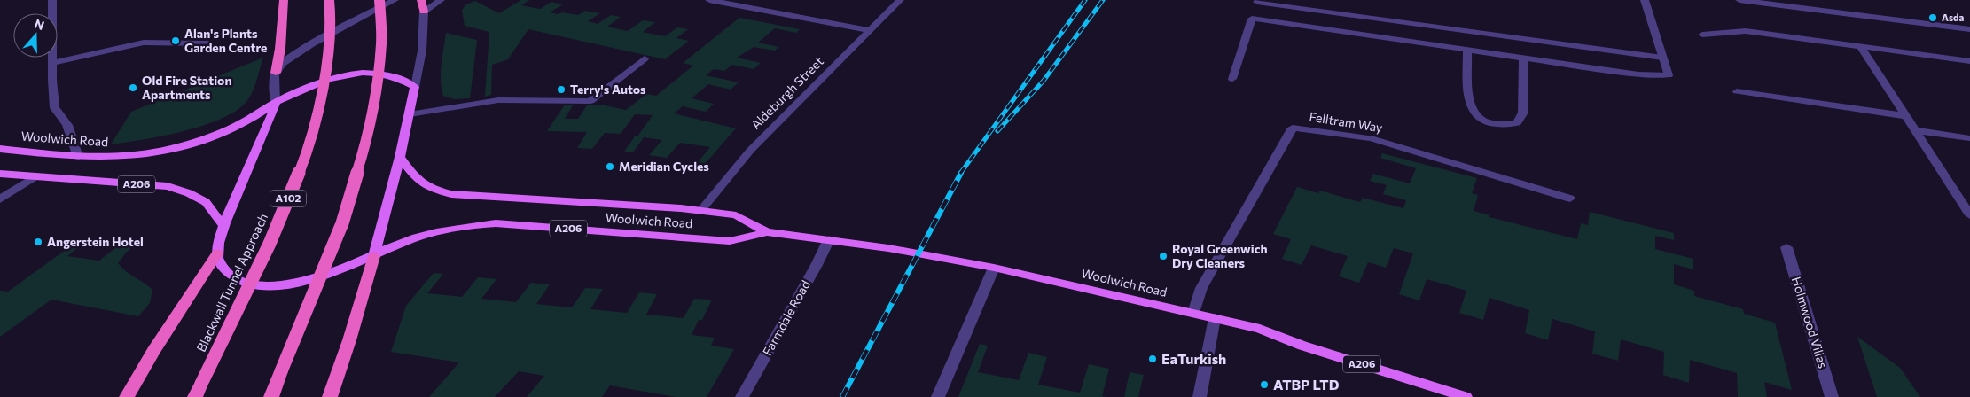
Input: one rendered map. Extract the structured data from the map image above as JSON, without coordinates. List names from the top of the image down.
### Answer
{
  "streets": {
    "highway": ["A102", "Blackwall Tunnel Approach"],
    "main road": ["Woolwich Road", "A206"],
    "street": [
      "Aldeburgh Street",
      "Felltram Way",
      "Farmdale Road",
      "Holmwood Villas"
    ]
  },
  "crossings": [
    ["Aldeburgh Street", "Woolwich Road"],
    ["Felltram Way", "Woolwich Road"],
    ["Woolwich Road", "Farmdale Road"]
  ],
  "places": [
    "Asda",
    "Alan's Plants Garden Centre",
    "Old Fire Station Apartments",
    "Terry's Autos",
    "Meridian Cycles",
    "Angerstein Hotel",
    "Royal Greenwich Dry Cleaners",
    "EaTurkish",
    "ATBP LTD"
  ],
  "north": "top"
}
